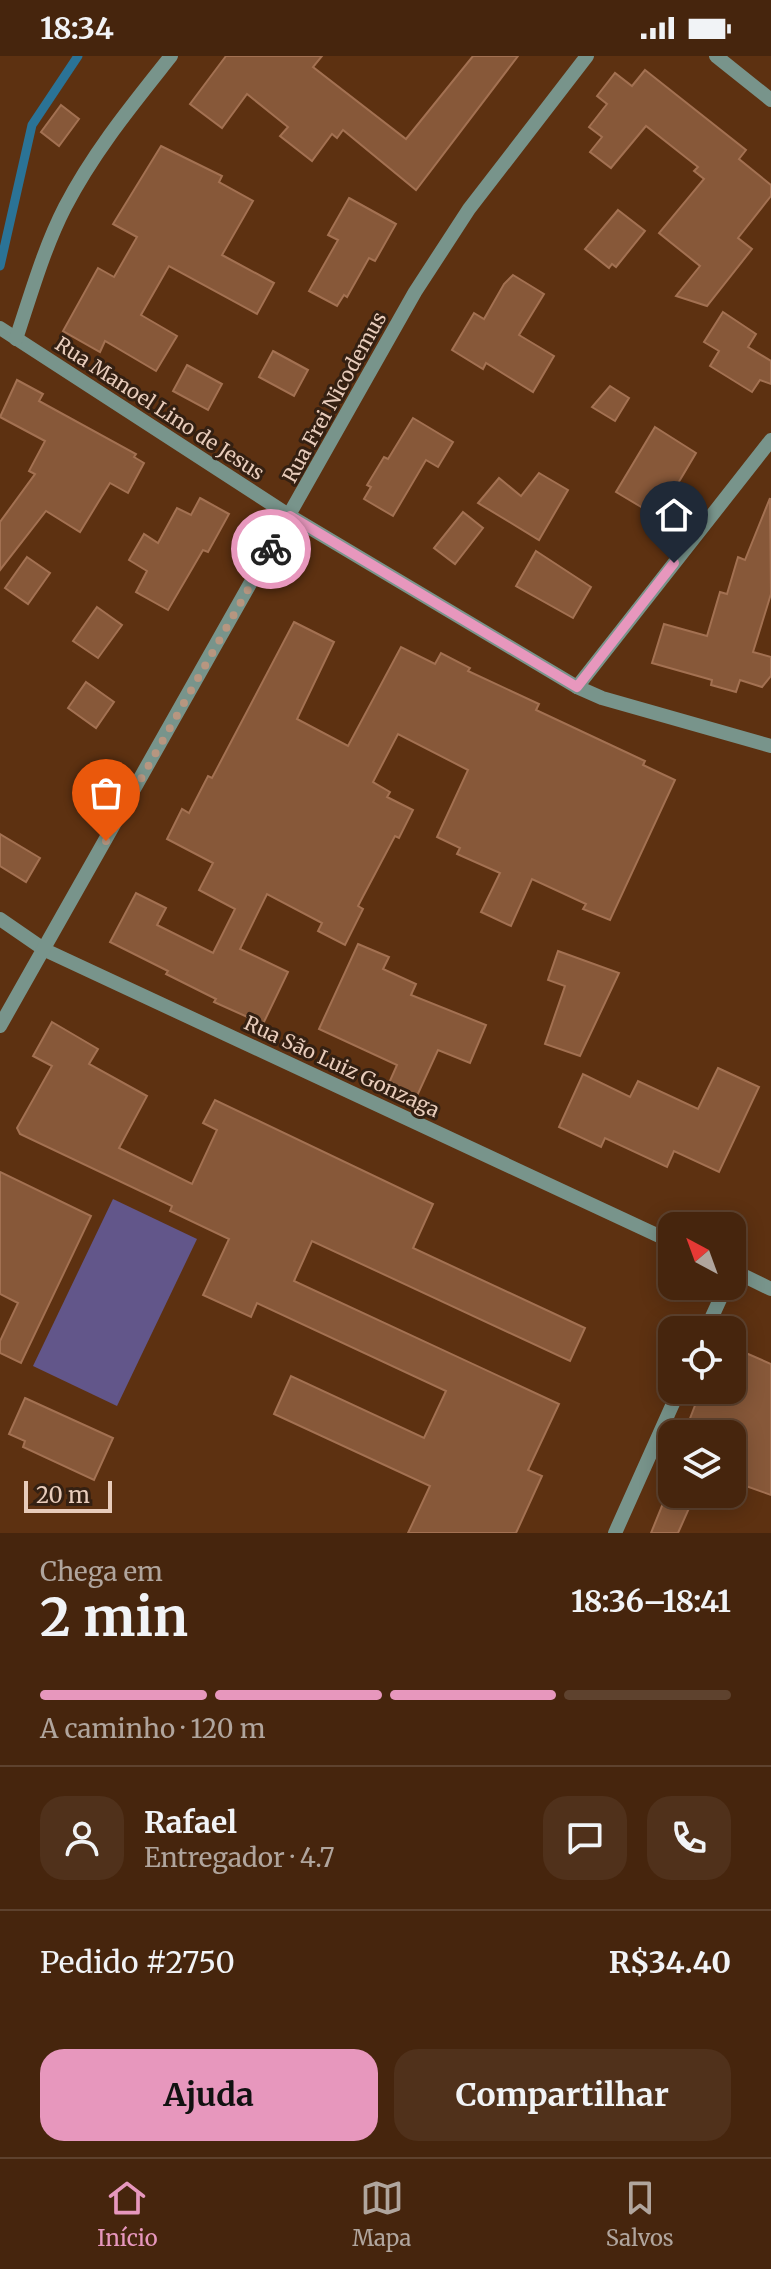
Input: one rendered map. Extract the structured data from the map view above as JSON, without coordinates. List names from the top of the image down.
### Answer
{
  "streets": {
    "street": ["Rua Frei Nicodemus", "Rua Manoel Lino de Jesus", "Rua São Luiz Gonzaga"]
  },
  "crossings": [
    ["Rua Frei Nicodemus", "Rua Manoel Lino de Jesus"],
    ["Rua Frei Nicodemus", "Rua São Luiz Gonzaga"]
  ],
  "scale_bar": "20 m",
  "north": "top left",
  "page": {
    "status": "18:34",
    "scale": "20 m",
    "heading": ["2 min", "Chega em", "18:36–18:41"],
    "panel": [
      "Rafael",
      "Entregador · 4.7",
      "Pedido #2750",
      "R$34.40"
    ],
    "bar": "A caminho · 120 m",
    "buttons": ["Ajuda", "Compartilhar"],
    "tabs": ["Início", "Mapa", "Salvos"]
  }
}
